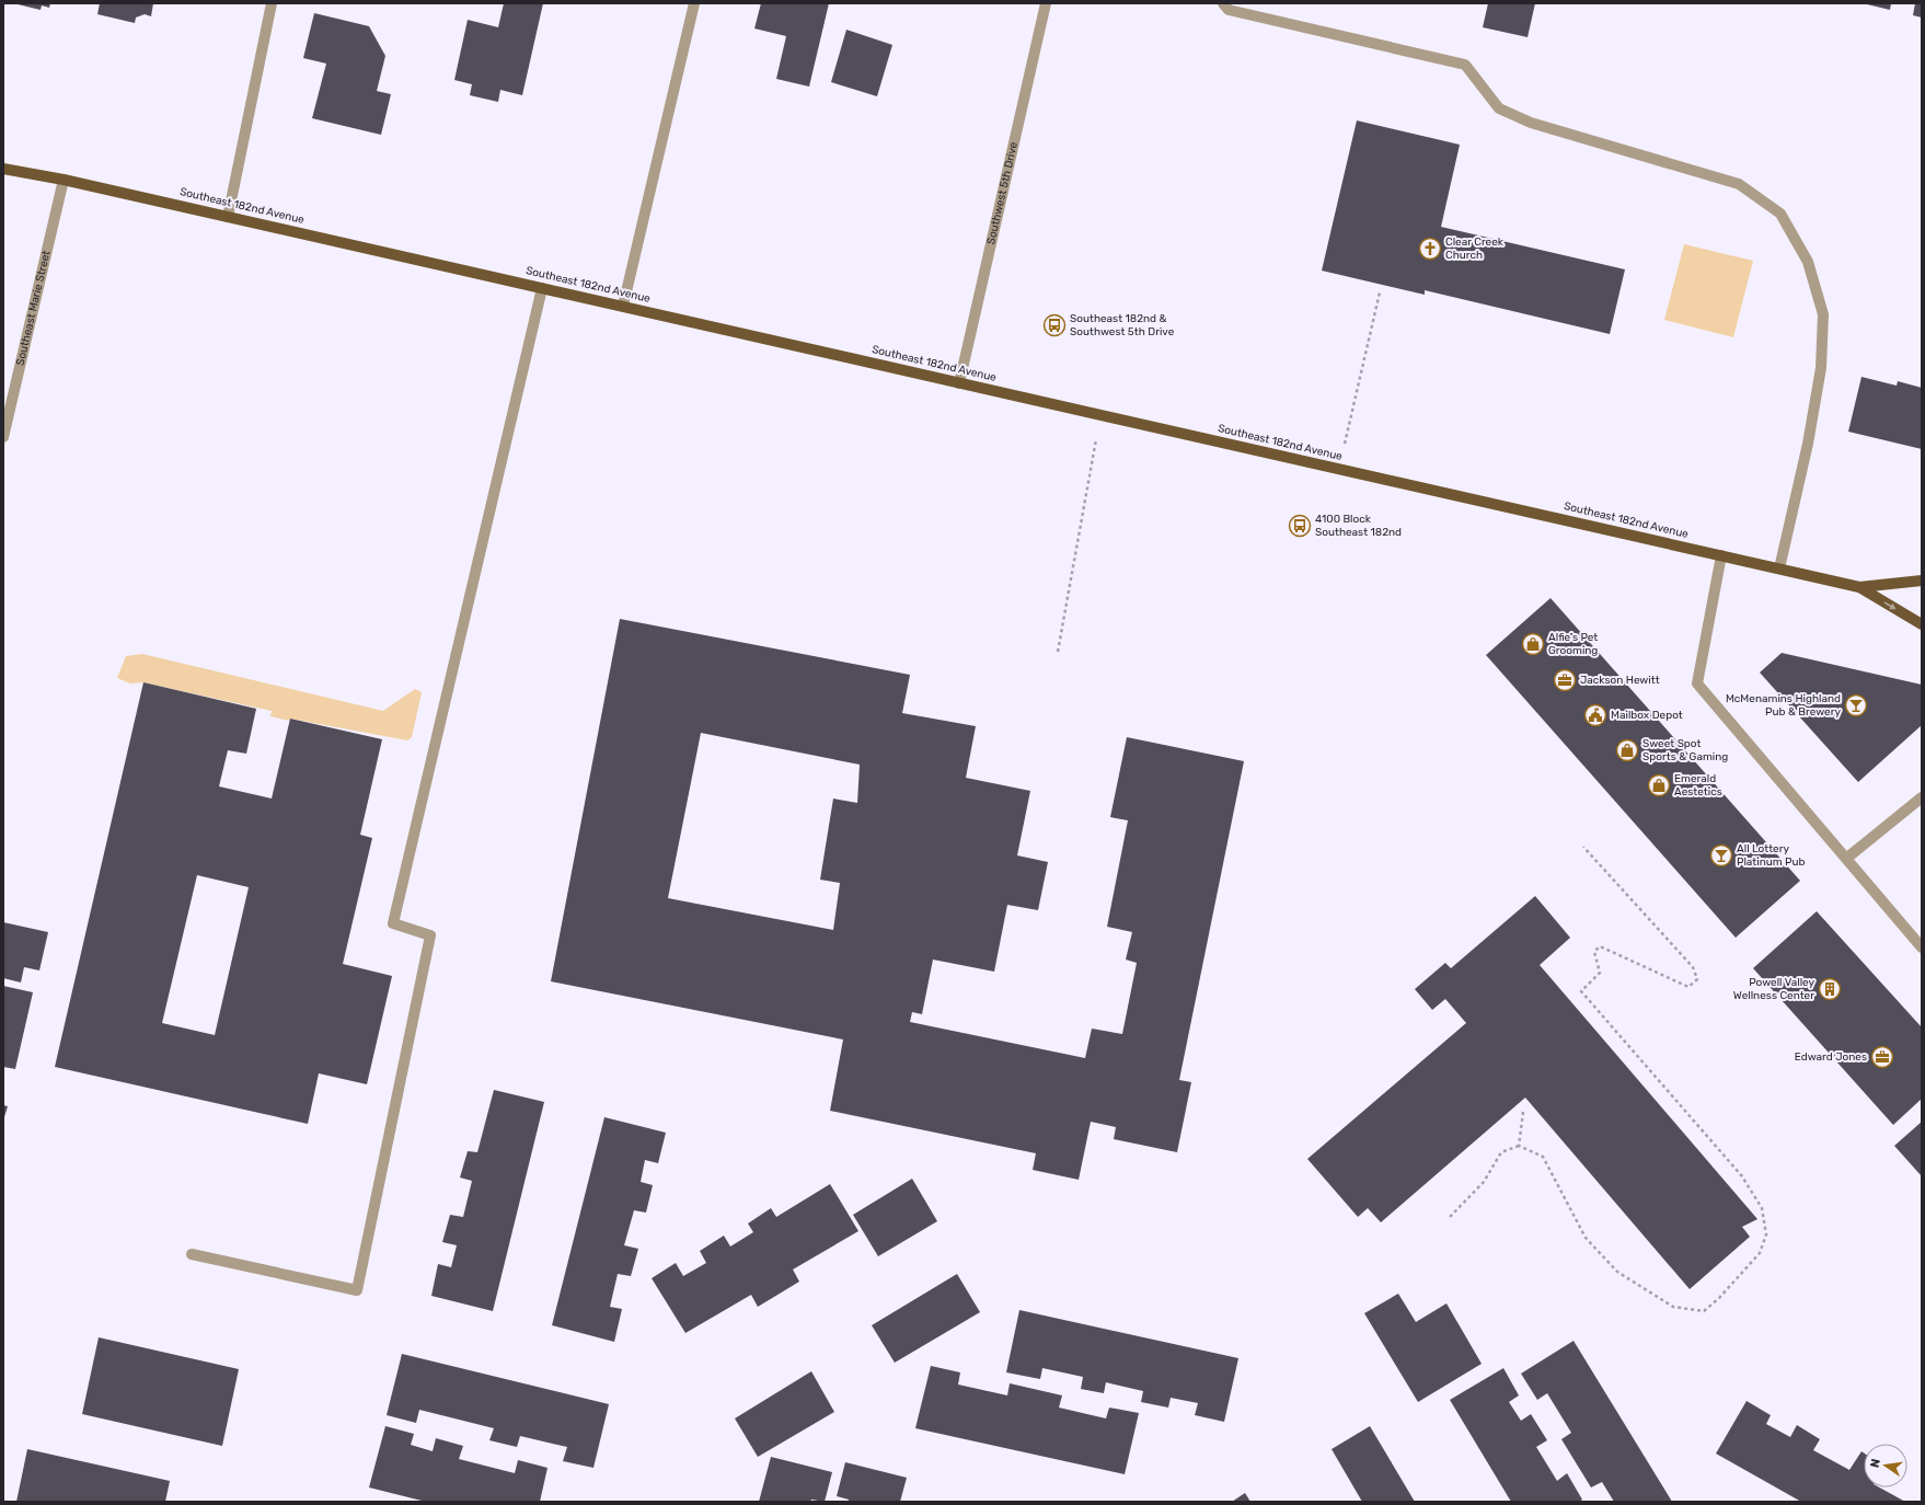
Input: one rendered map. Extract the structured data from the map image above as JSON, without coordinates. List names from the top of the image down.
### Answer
{
  "streets": {
    "main road": ["Southeast 182nd Avenue"],
    "street": ["Southwest 5th Drive", "Southeast Marie Street"]
  },
  "crossings": [
    ["Southwest 5th Drive", "Southeast 182nd Avenue"],
    ["Southeast 182nd Avenue", "Southeast Marie Street"]
  ],
  "places": {
    "church": ["Clear Creek Church"],
    "bus stop": ["Southeast 182nd & Southwest 5th Drive", "4100 Block Southeast 182nd"],
    "shop": ["Alfie's Pet Grooming", "Sweet Spot Sports & Gaming", "Emerald Aestetics"],
    "office": ["Jackson Hewitt", "Edward Jones"],
    "bar": ["McMenamins Highland Pub & Brewery", "All Lottery Platinum Pub"],
    "public building": ["Mailbox Depot"],
    "building": ["Powell Valley Wellness Center"]
  },
  "north": "left"
}
